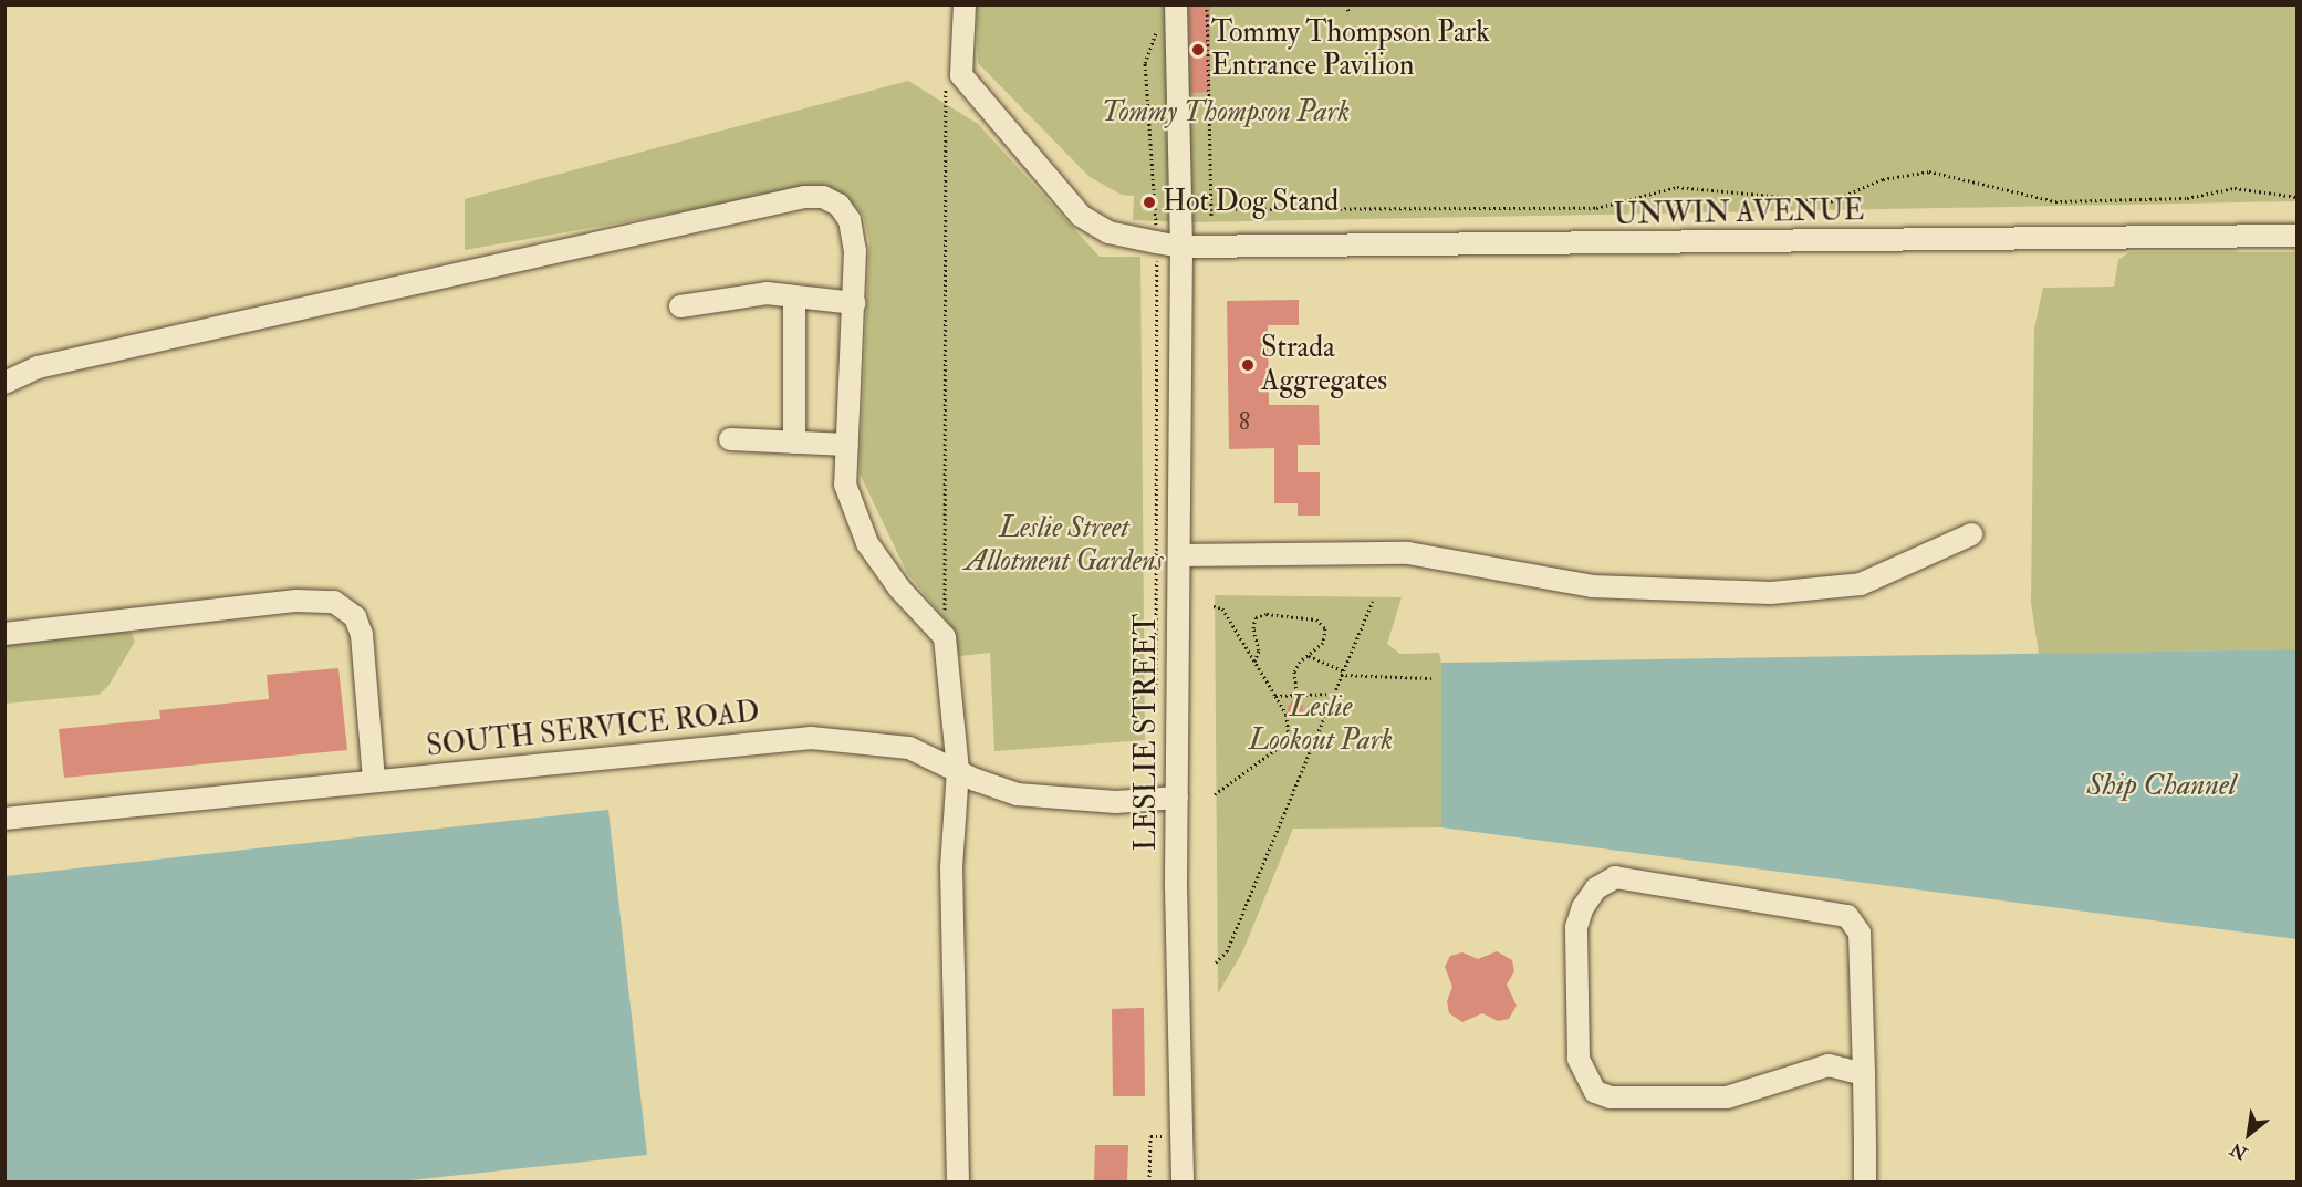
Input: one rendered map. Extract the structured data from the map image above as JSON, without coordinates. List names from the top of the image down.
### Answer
{
  "streets": {
    "street": ["UNWIN AVENUE", "SOUTH SERVICE ROAD", "LESLIE STREET"]
  },
  "crossings": [
    ["UNWIN AVENUE", "LESLIE STREET"],
    ["SOUTH SERVICE ROAD", "LESLIE STREET"]
  ],
  "water": ["Ship Channel"],
  "parks": ["Tommy Thompson Park", "Leslie Street Allotment Gardens", "Leslie Lookout Park"],
  "places": ["Tommy Thompson Park Entrance Pavilion", "Hot Dog Stand", "Strada Aggregates"],
  "house_numbers": ["8"],
  "north": "bottom left"
}
